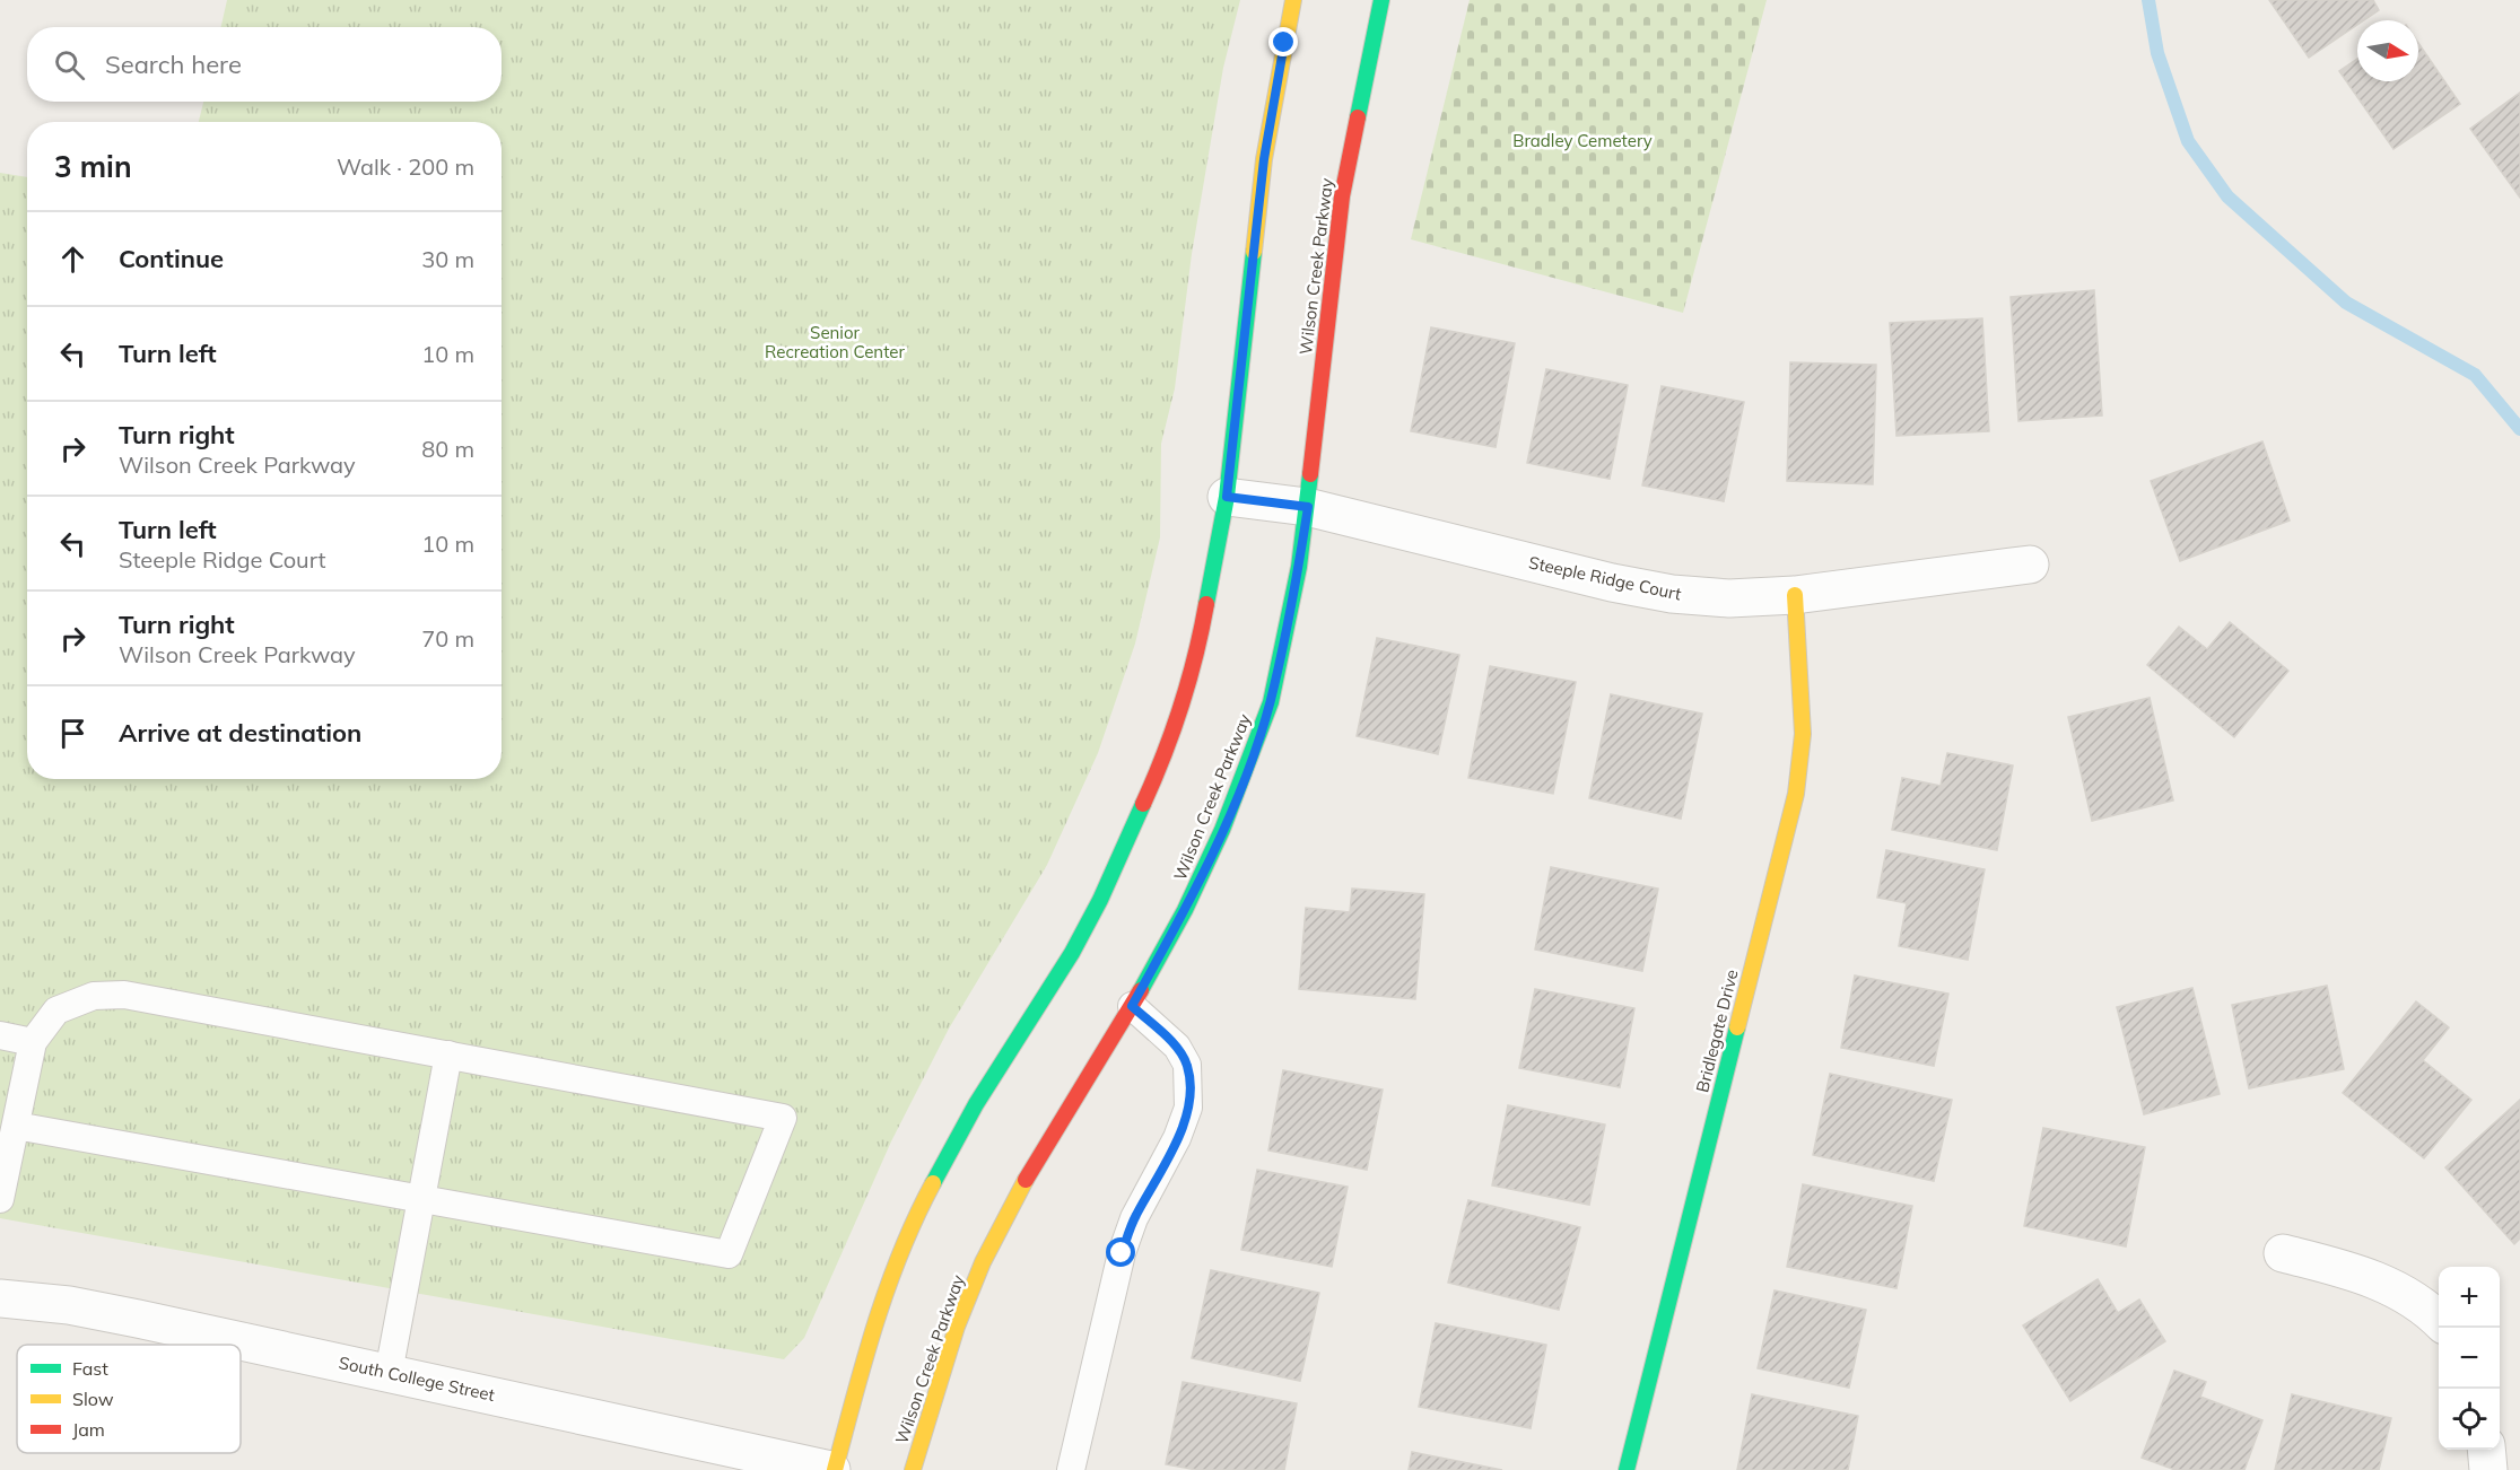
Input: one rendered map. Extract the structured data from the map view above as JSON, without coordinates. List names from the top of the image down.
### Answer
{
  "streets": {
    "main road": ["Wilson Creek Parkway", "Bridlegate Drive"],
    "street": ["Steeple Ridge Court", "South College Street"]
  },
  "crossings": [
    ["Wilson Creek Parkway", "Steeple Ridge Court"],
    ["Steeple Ridge Court", "Bridlegate Drive"]
  ],
  "parks": ["Bradley Cemetery", "Senior Recreation Center"],
  "legend": ["Fast", "Slow", "Jam"],
  "north": "right",
  "page": {
    "search": "Search here",
    "heading": ["3 min", "Walk · 200 m"],
    "list": [
      ["Continue", "30 m"],
      ["Turn left", "10 m"],
      ["Turn right", "Wilson Creek Parkway", "80 m"],
      ["Turn left", "Steeple Ridge Court", "10 m"],
      ["Turn right", "Wilson Creek Parkway", "70 m"],
      "Arrive at destination"
    ],
    "map_buttons": ["+", "−"]
  }
}
